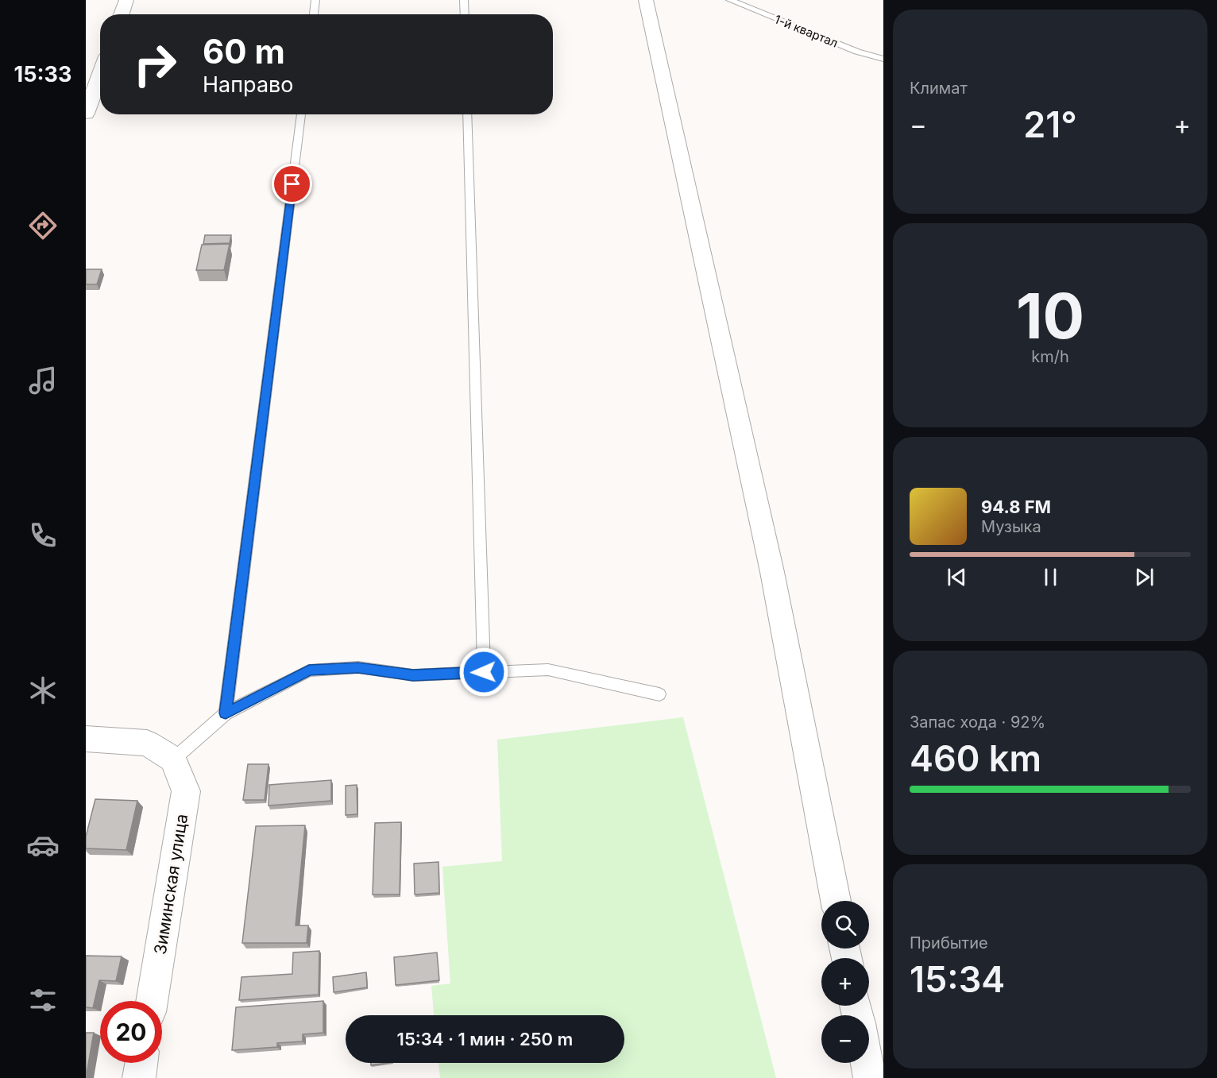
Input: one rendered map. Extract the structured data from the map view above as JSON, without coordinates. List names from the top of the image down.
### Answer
{
  "streets": {
    "street": ["Зиминская улица"],
    "lane": ["1-й квартал"]
  },
  "page": {
    "tabs": "15:33",
    "tile": [
      "Климат",
      ["10", "km/h"],
      ["Запас хода · 92%", "460 km"],
      ["Прибытие", "15:34"]
    ],
    "turn": ["60 m", "Направо"],
    "heat": ["−", "21°", "+"],
    "song": ["94.8 FM", "Музыка"],
    "map_buttons": ["+", "−"],
    "limit": "20",
    "trip": "15:34 · 1 мин · 250 m"
  }
}
